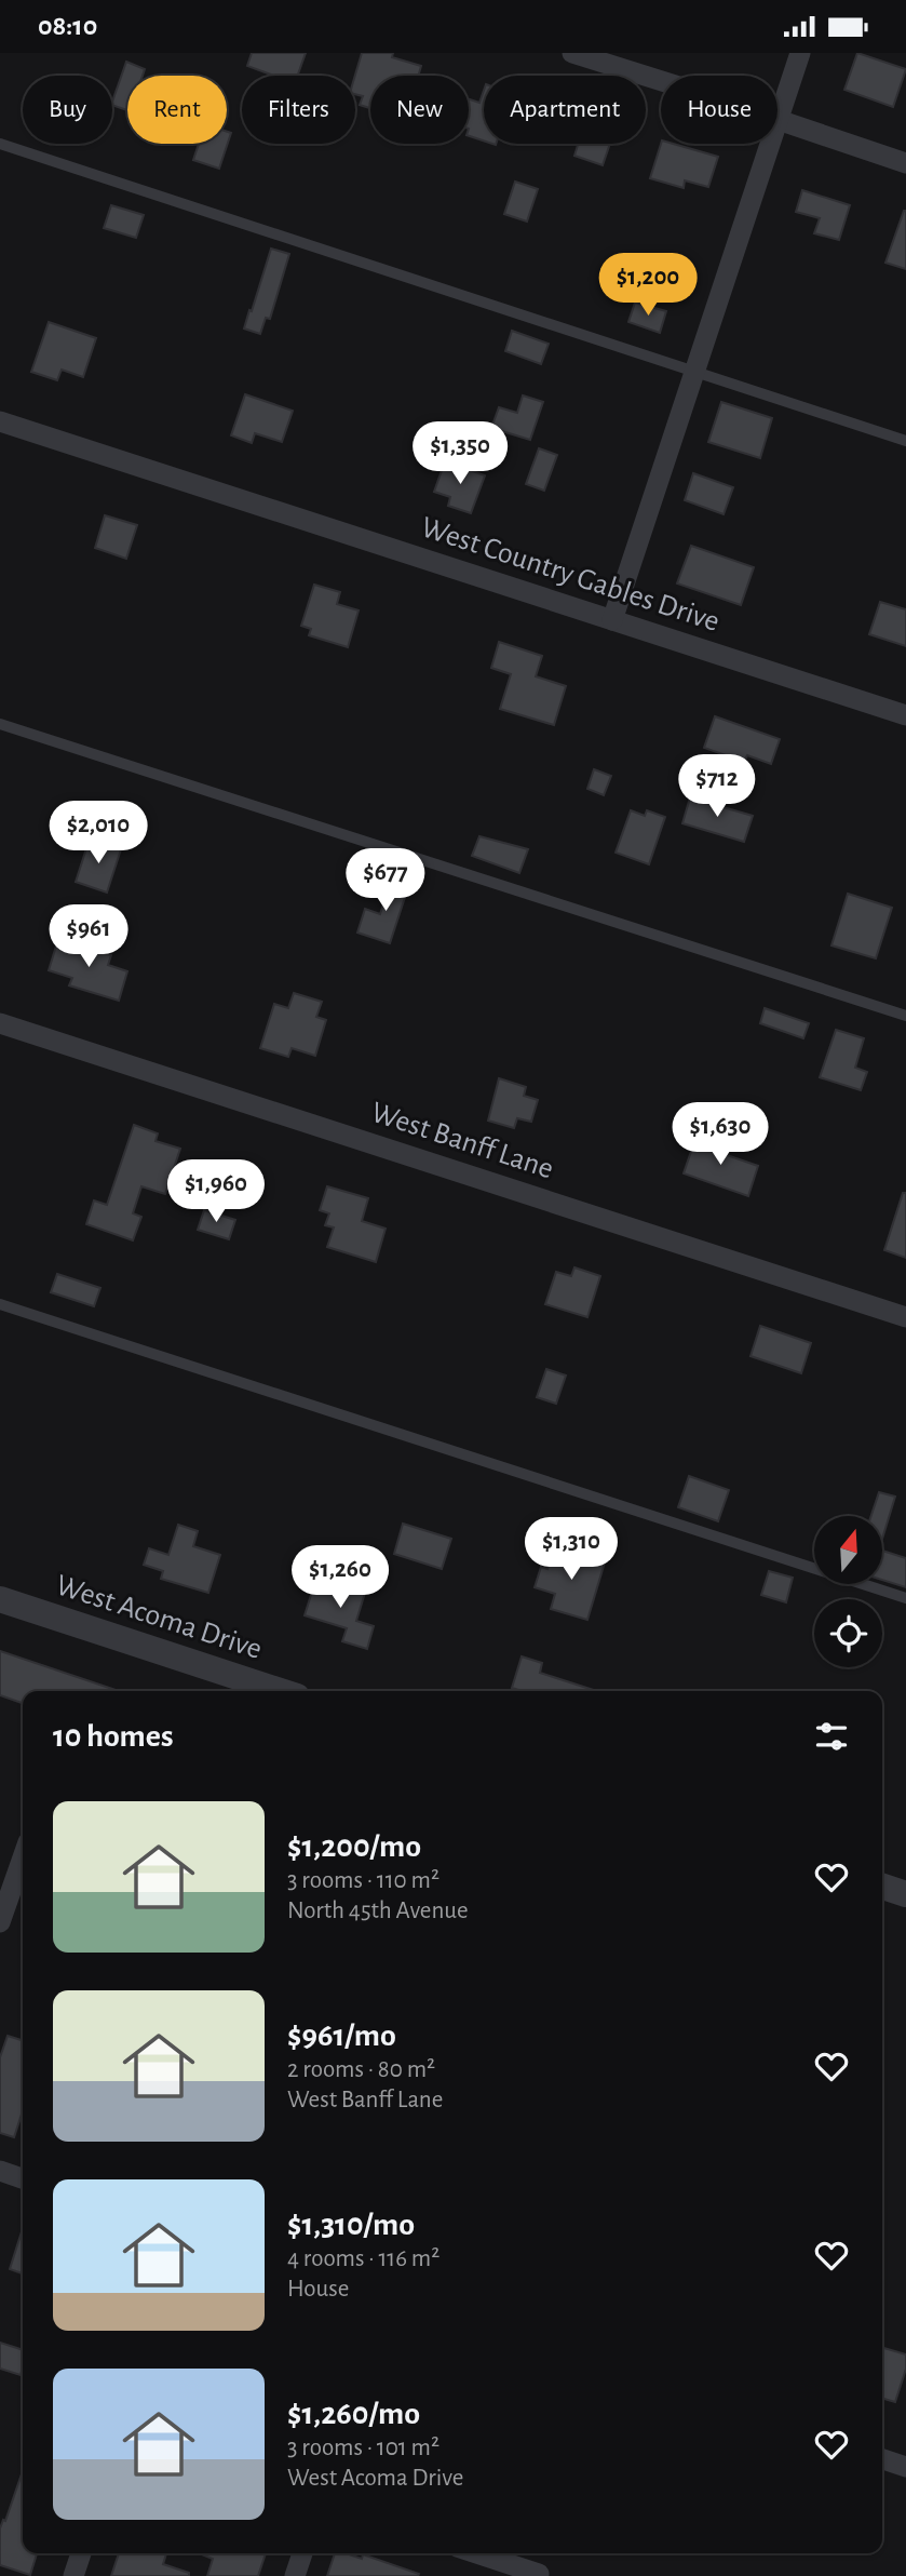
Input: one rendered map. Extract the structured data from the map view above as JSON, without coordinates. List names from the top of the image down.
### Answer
{
  "streets": {
    "street": ["West Country Gables Drive", "West Banff Lane", "West Acoma Drive"]
  },
  "north": "top",
  "page": {
    "status": "08:10",
    "chip": [
      "Buy",
      "Rent",
      "Filters",
      "New",
      "Apartment",
      "House"
    ],
    "price": [
      "$1,200",
      "$1,350",
      "$712",
      "$2,010",
      "$677",
      "$961",
      "$1,630",
      "$1,960",
      "$1,310",
      "$1,260"
    ],
    "heading": "10 homes",
    "list": [
      {
        "name": "$1,200/mo",
        "note": "3 rooms · 110 m² · North 45th Avenue"
      },
      {
        "name": "$961/mo",
        "note": "2 rooms · 80 m² · West Banff Lane"
      },
      {
        "name": "$1,310/mo",
        "note": "4 rooms · 116 m² · House"
      },
      {
        "name": "$1,260/mo",
        "note": "3 rooms · 101 m² · West Acoma Drive"
      }
    ]
  }
}
